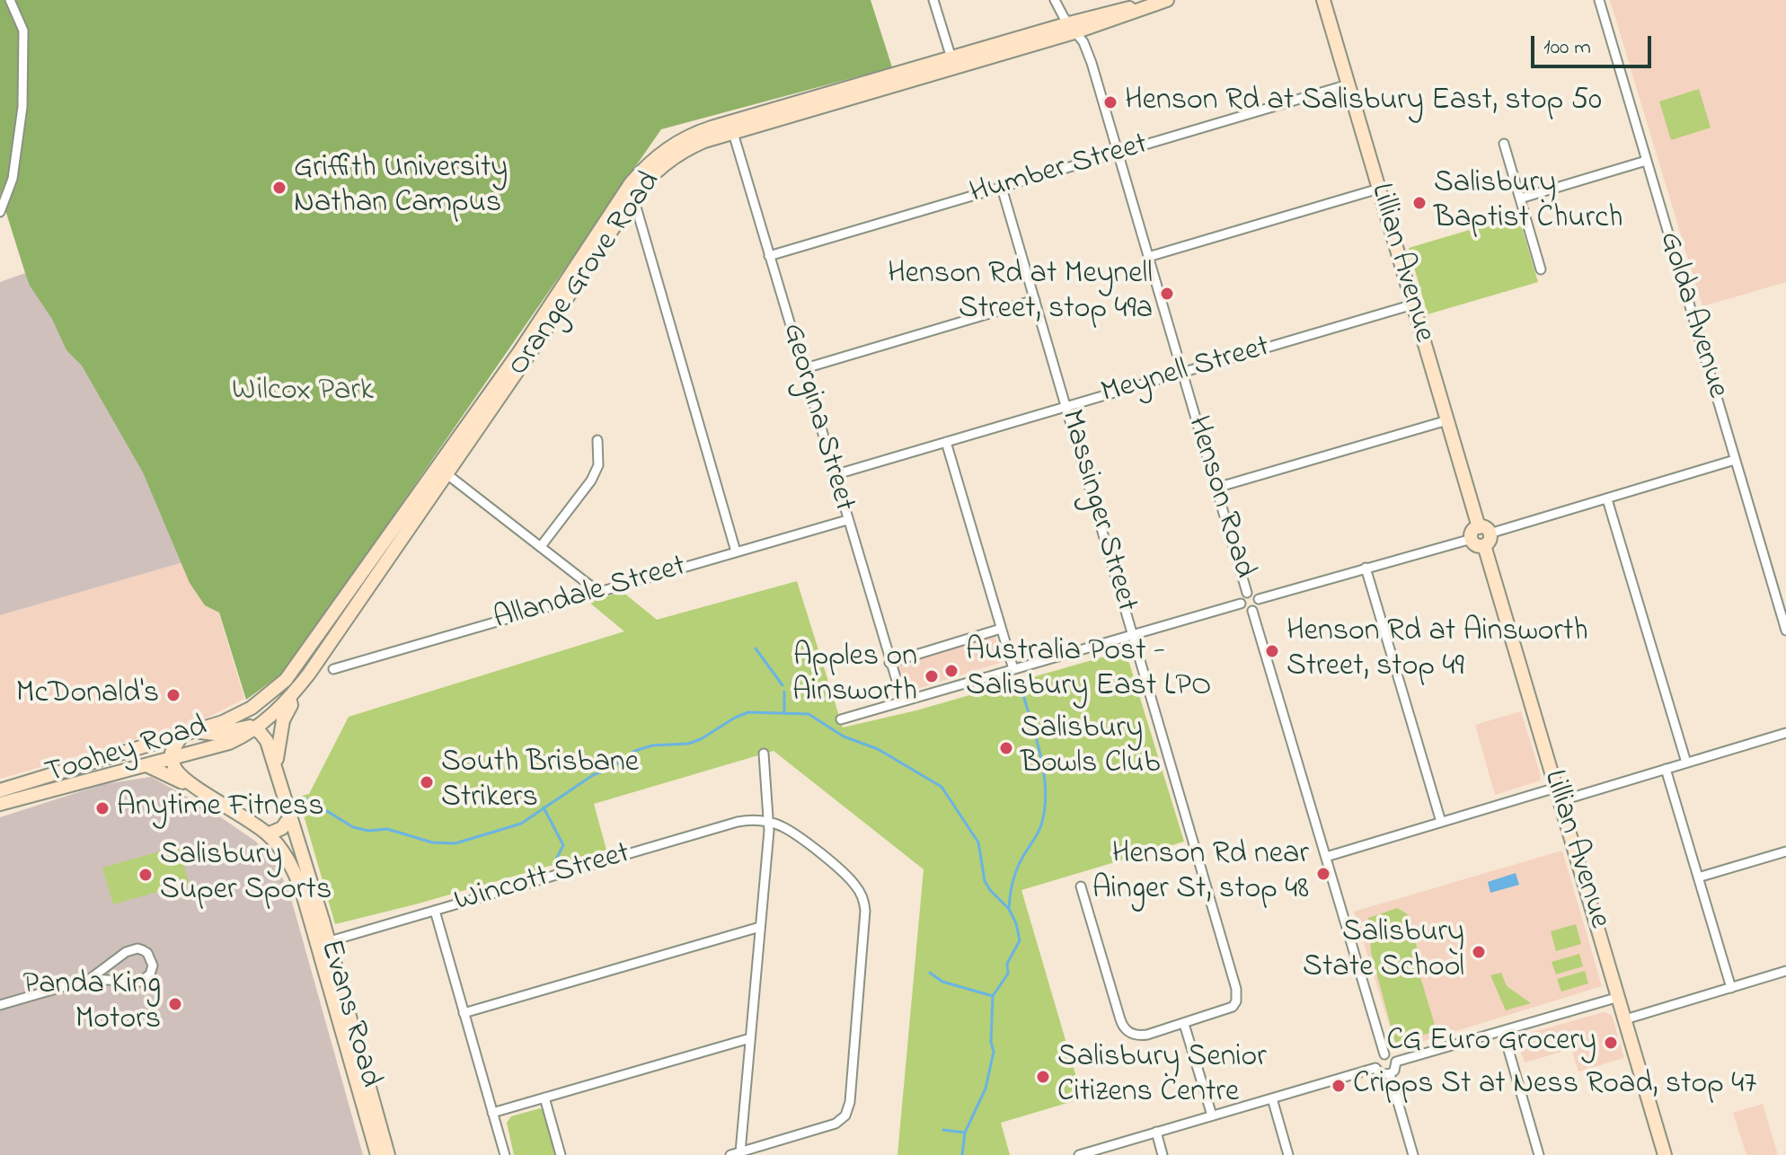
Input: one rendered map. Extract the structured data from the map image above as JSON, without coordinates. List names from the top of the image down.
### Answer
{
  "streets": {
    "main road": [
      "Lillian Avenue",
      "Orange Grove Road",
      "Toohey Road",
      "Evans Road"
    ],
    "street": [
      "Humber Street",
      "Golda Avenue",
      "Meynell Street",
      "Georgina Street",
      "Henson Road",
      "Massinger Street",
      "Allandale Street",
      "Wincott Street"
    ]
  },
  "crossings": [
    ["Humber Street", "Lillian Avenue"],
    ["Humber Street", "Georgina Street"],
    ["Humber Street", "Henson Road"],
    ["Humber Street", "Massinger Street"],
    ["Lillian Avenue", "Meynell Street"],
    ["Orange Grove Road", "Georgina Street"],
    ["Orange Grove Road", "Henson Road"],
    ["Orange Grove Road", "Toohey Road"],
    ["Orange Grove Road", "Evans Road"],
    ["Meynell Street", "Georgina Street"],
    ["Meynell Street", "Henson Road"],
    ["Meynell Street", "Massinger Street"],
    ["Georgina Street", "Allandale Street"],
    ["Toohey Road", "Evans Road"],
    ["Wincott Street", "Evans Road"]
  ],
  "parks": ["Wilcox Park"],
  "places": [
    "Henson Rd at Salisbury East, stop 50",
    "Griffith University Nathan Campus",
    "Salisbury Baptist Church",
    "Henson Rd at Meynell Street, stop 49a",
    "Henson Rd at Ainsworth Street, stop 49",
    "Australia Post - Salisbury East LPO",
    "Apples on Ainsworth",
    "McDonald's",
    "Salisbury Bowls Club",
    "South Brisbane Strikers",
    "Anytime Fitness",
    "Henson Rd near Ainger St, stop 48",
    "Salisbury Super Sports",
    "Salisbury State School",
    "Panda King Motors",
    "CG Euro Grocery",
    "Salisbury Senior Citizens Centre",
    "Cripps St at Ness Road, stop 47"
  ],
  "scale_bar": "100 m"
}
